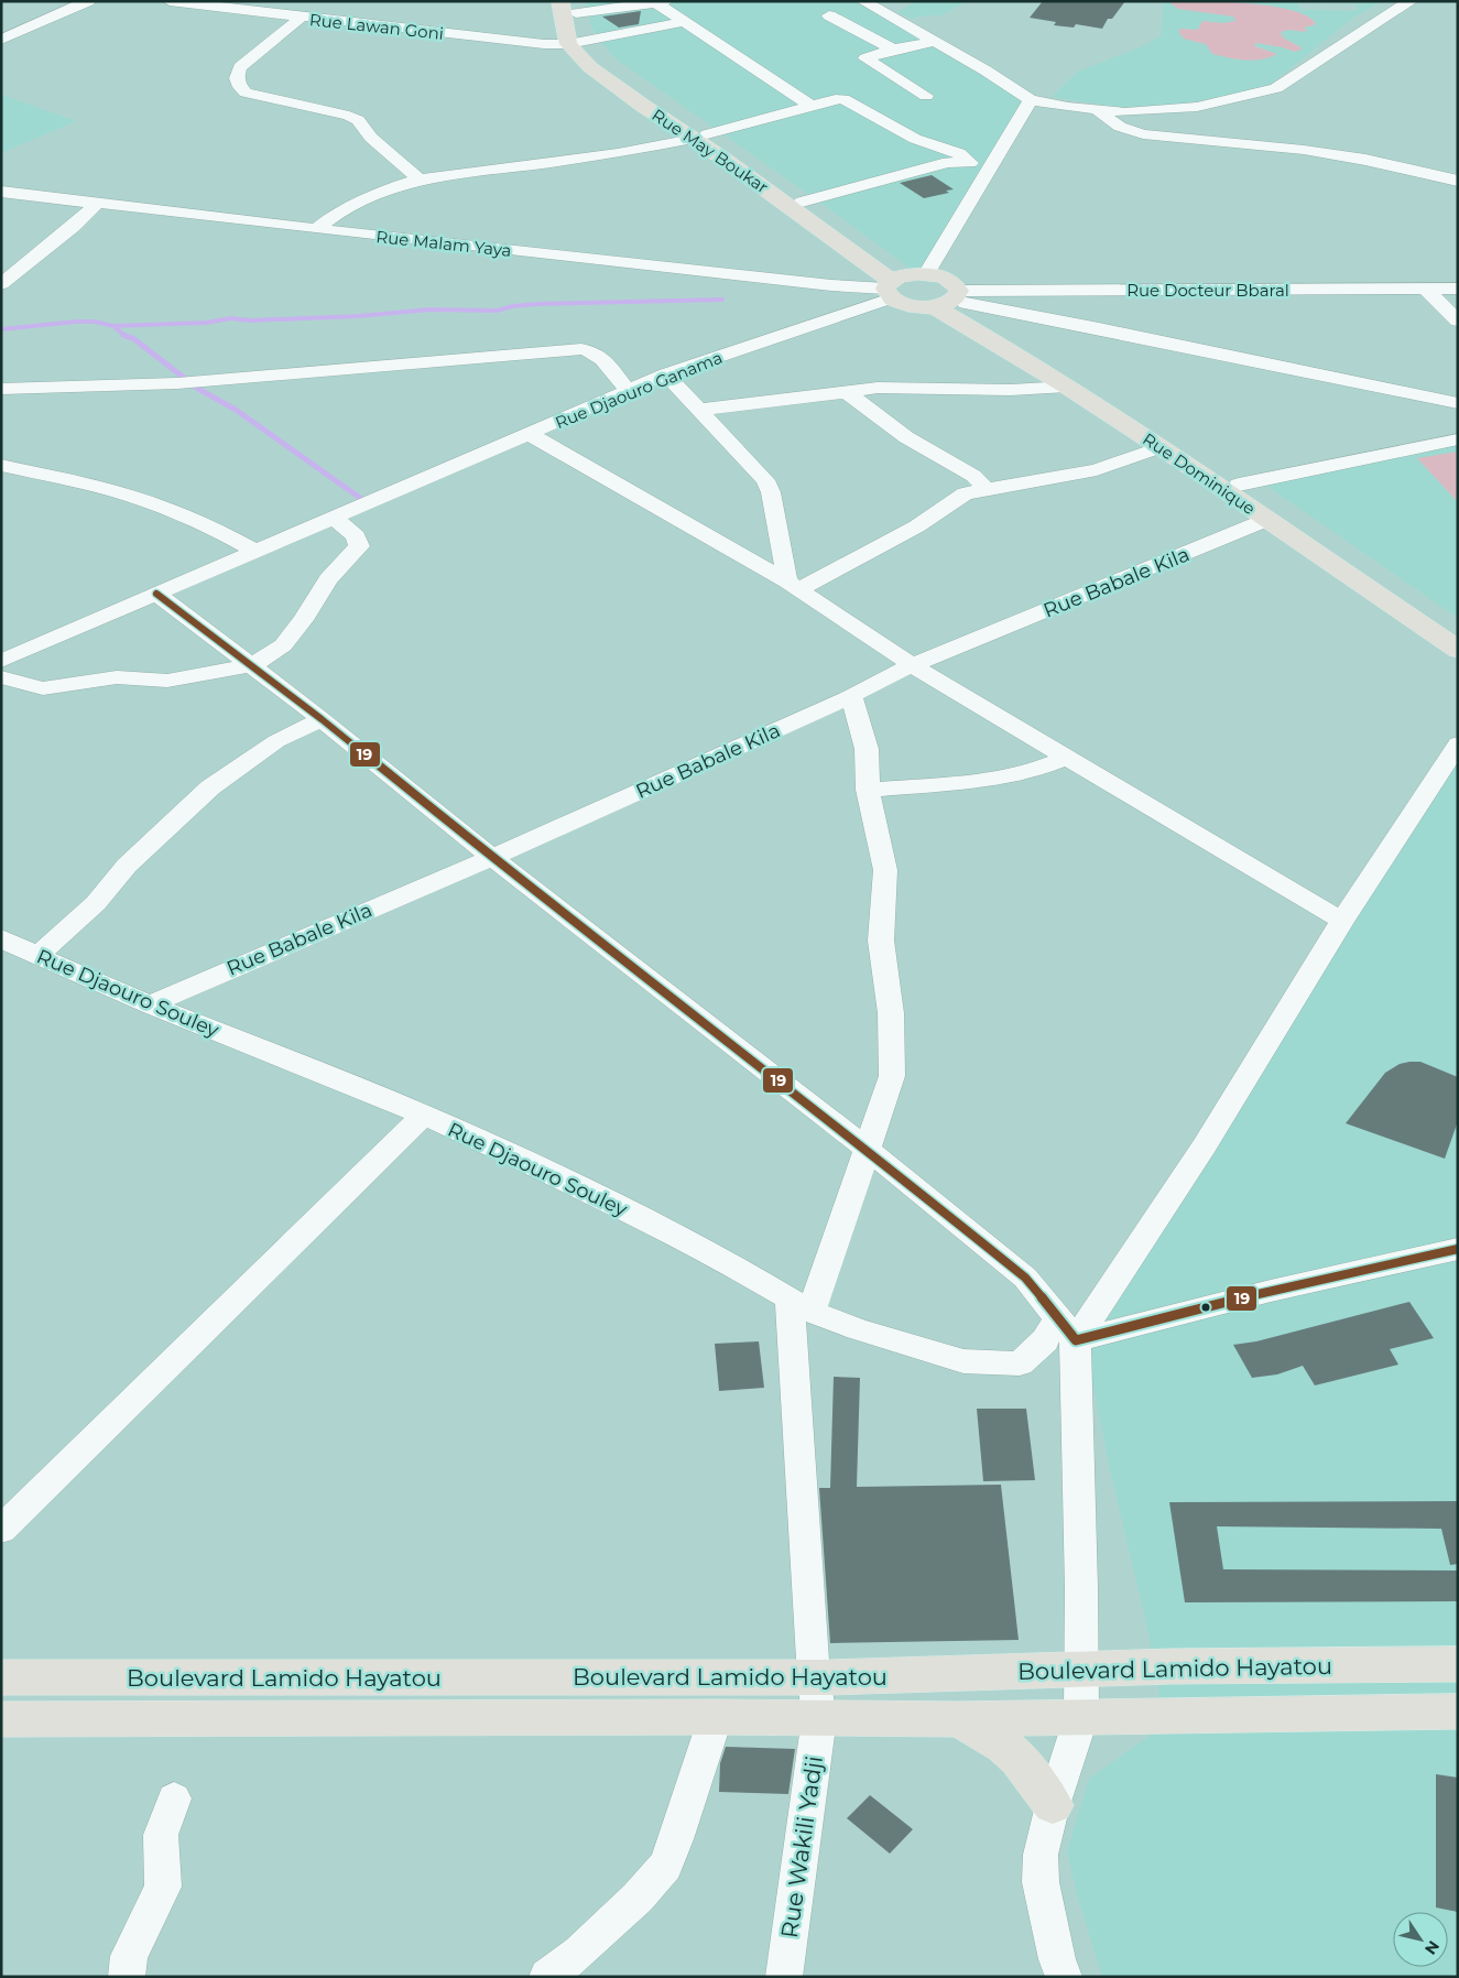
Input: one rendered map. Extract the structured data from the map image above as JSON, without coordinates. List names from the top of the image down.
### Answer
{
  "streets": {
    "main road": ["Rue May Boukar", "Rue Dominique", "Boulevard Lamido Hayatou"],
    "street": [
      "Rue Lawan Goni",
      "Rue Malam Yaya",
      "Rue Docteur Bbaral",
      "Rue Djaouro Ganama",
      "Rue Babale Kila",
      "Rue Djaouro Souley",
      "Rue Wakili Yadji"
    ]
  },
  "crossings": [
    ["Rue Lawan Goni", "Rue May Boukar"],
    ["Rue May Boukar", "Rue Malam Yaya"],
    ["Rue May Boukar", "Rue Djaouro Ganama"],
    ["Rue May Boukar", "Rue Dominique"],
    ["Rue Malam Yaya", "Rue Djaouro Ganama"],
    ["Rue Docteur Bbaral", "Rue Dominique"],
    ["Rue Dominique", "Rue Babale Kila"],
    ["Rue Babale Kila", "Rue Djaouro Souley"],
    ["Rue Djaouro Souley", "Rue Wakili Yadji"],
    ["Boulevard Lamido Hayatou", "Rue Wakili Yadji"]
  ],
  "lines": ["transit line 19"],
  "north": "bottom right"
}
